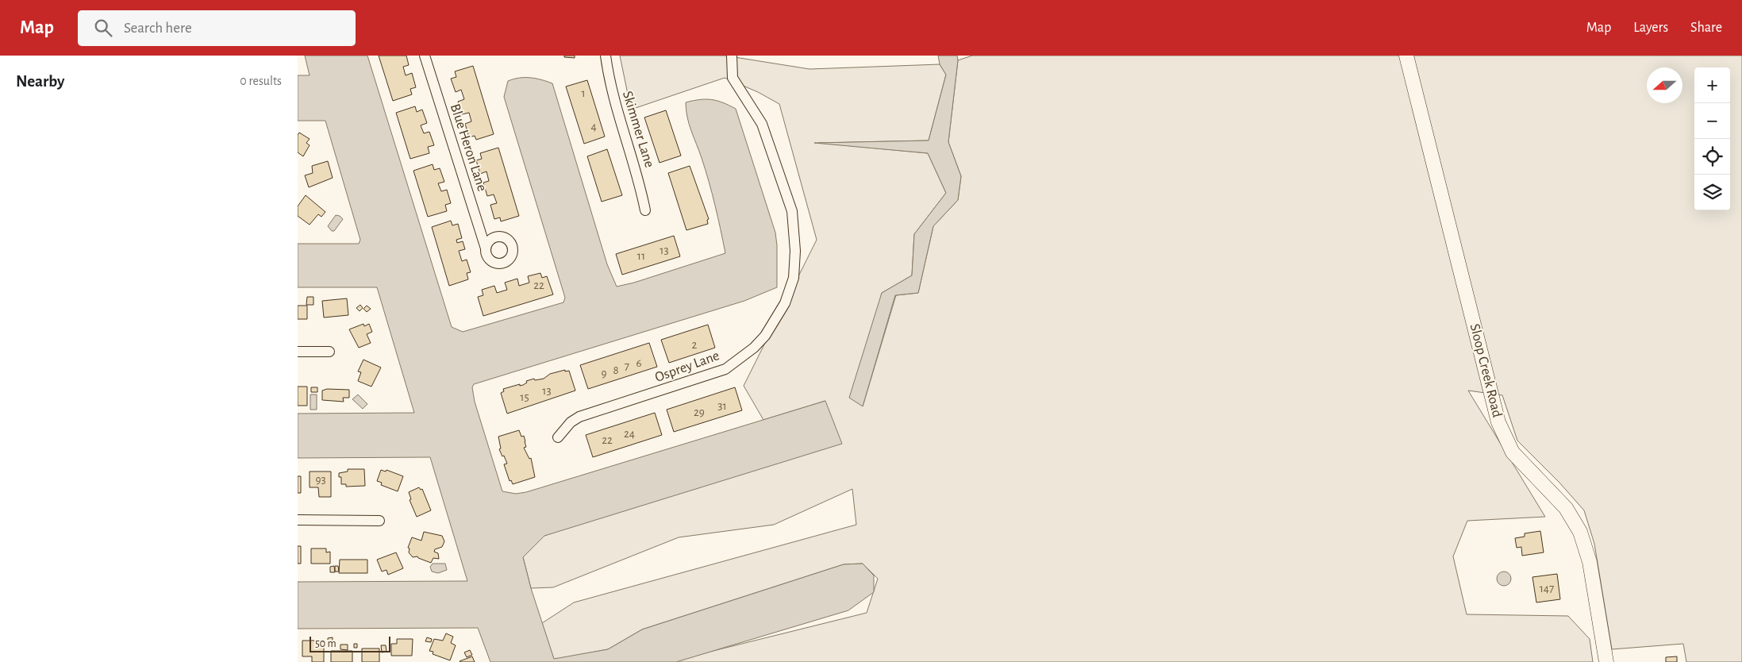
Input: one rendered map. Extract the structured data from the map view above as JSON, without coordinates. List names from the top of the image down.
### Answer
{
  "streets": {
    "street": [
      "Skimmer Lane",
      "Blue Heron Lane",
      "Osprey Lane",
      "Sloop Creek Road"
    ]
  },
  "house_numbers": [
    "1",
    "4",
    "13",
    "11",
    "22",
    "2",
    "6",
    "7",
    "8",
    "9",
    "13",
    "15",
    "31",
    "29",
    "24",
    "22",
    "93",
    "147"
  ],
  "scale_bar": "50 m",
  "north": "left",
  "page": {
    "header": "Map",
    "search": "Search here",
    "nav": ["Map", "Layers", "Share"],
    "heading": ["Nearby", "0 results"],
    "map_buttons": ["+", "−"],
    "scale": "50 m"
  }
}
